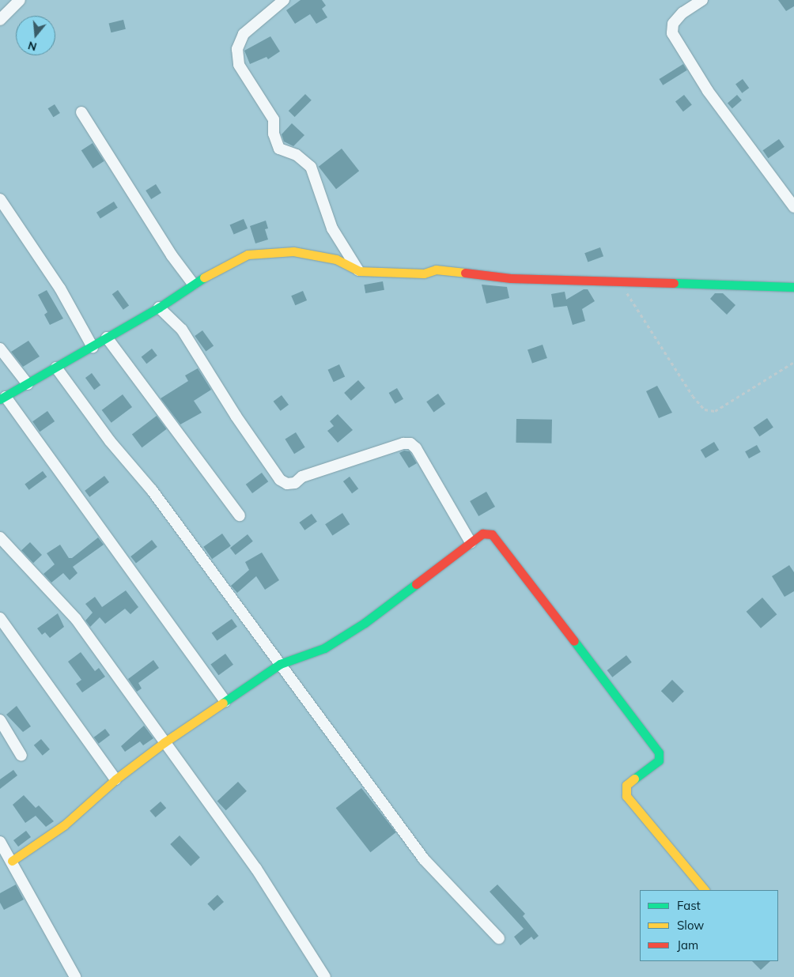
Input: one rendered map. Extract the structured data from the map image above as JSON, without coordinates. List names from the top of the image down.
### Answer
{
  "legend": ["Fast", "Slow", "Jam"],
  "north": "bottom"
}
